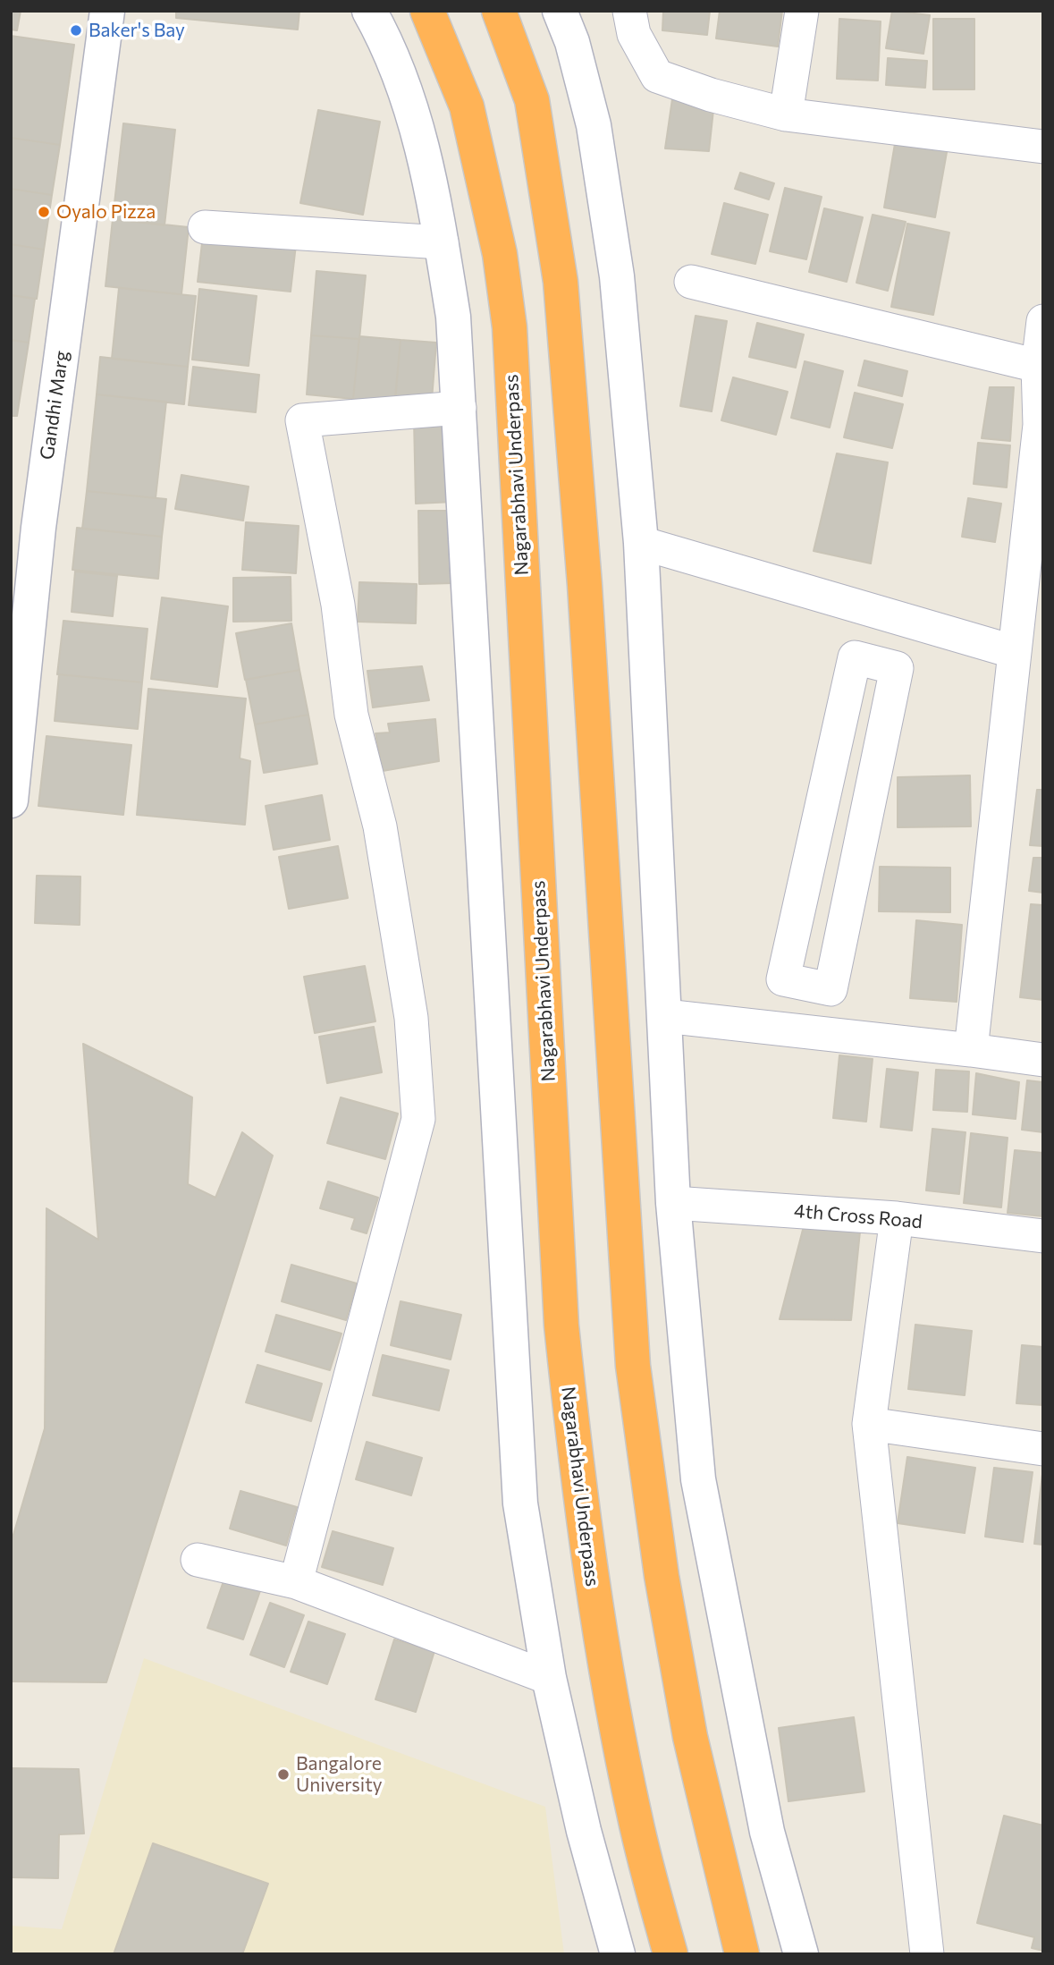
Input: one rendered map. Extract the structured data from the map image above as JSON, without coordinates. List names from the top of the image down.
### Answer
{
  "streets": {
    "highway": ["Nagarabhavi Underpass"],
    "street": ["Gandhi Marg", "4th Cross Road"]
  },
  "places": ["Baker's Bay", "Oyalo Pizza", "Bangalore University"]
}
